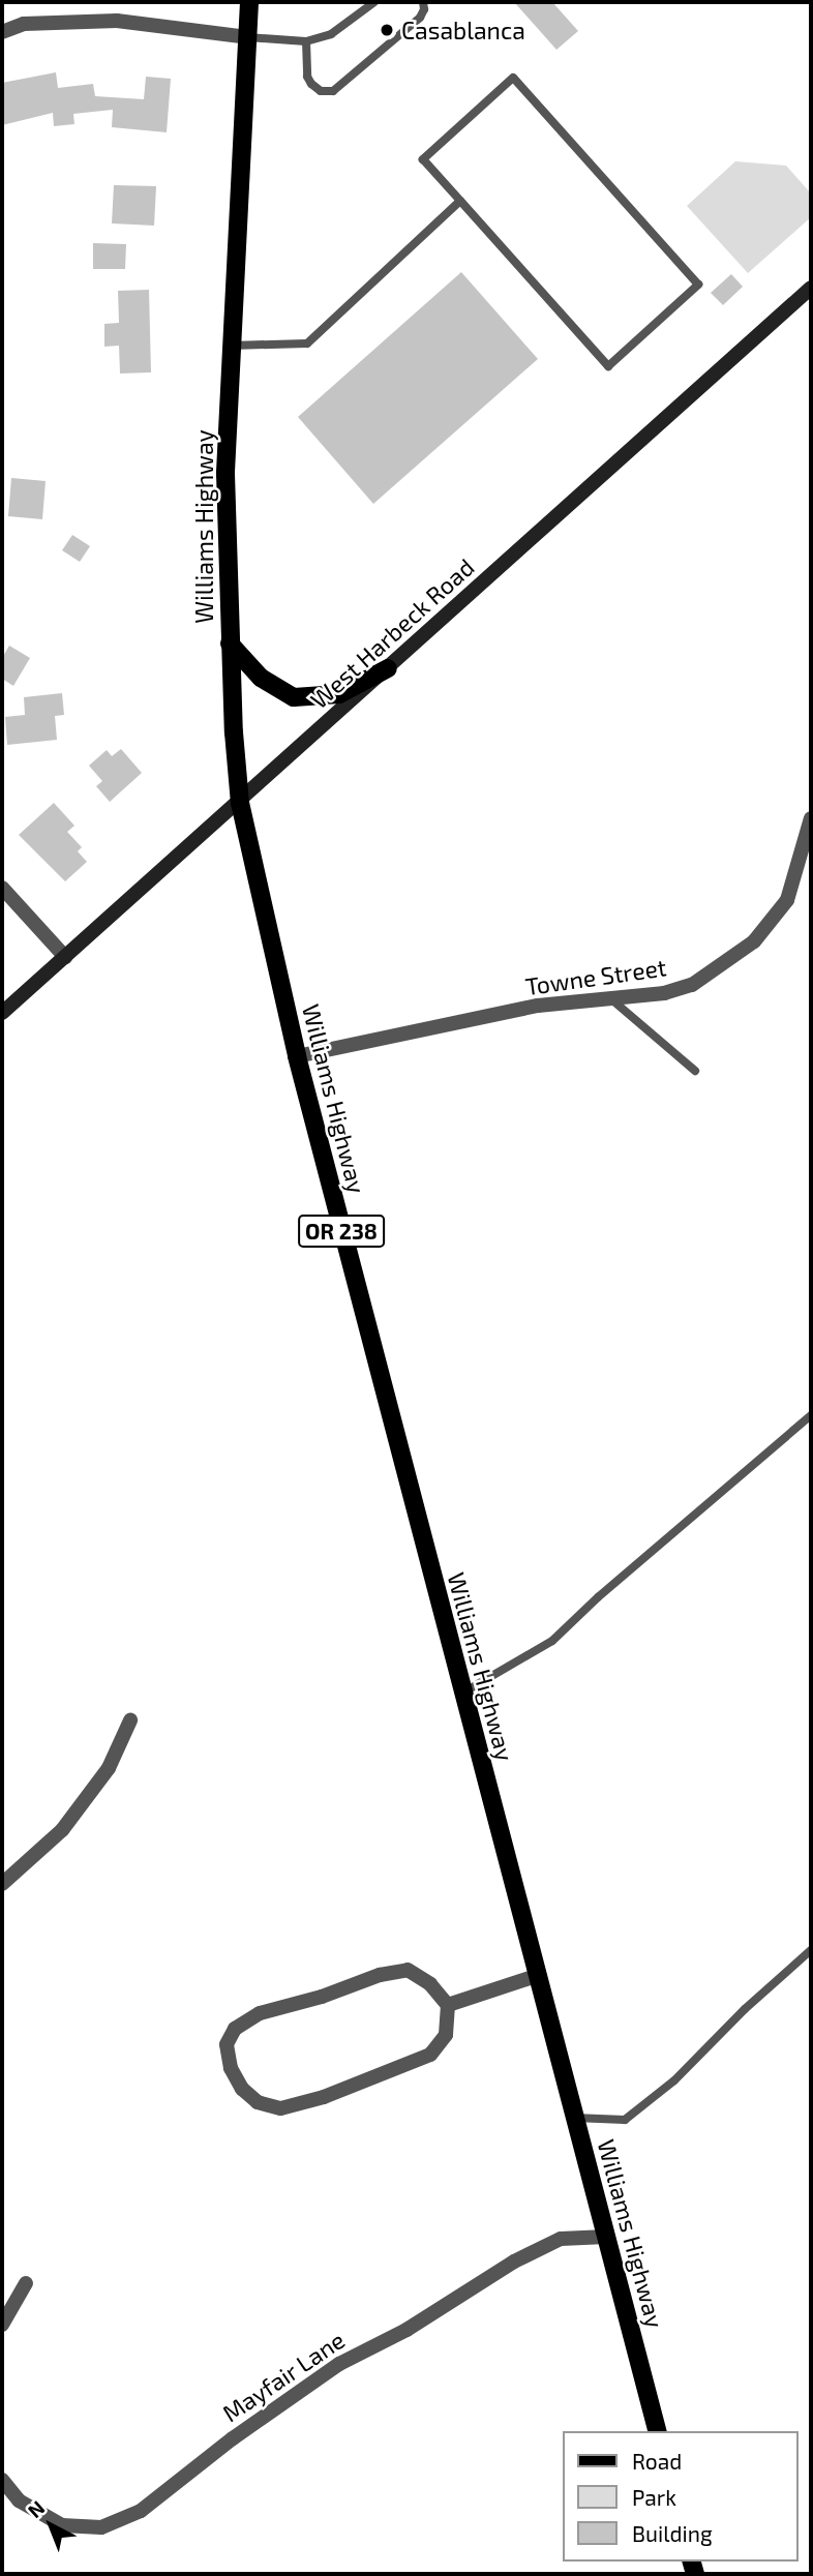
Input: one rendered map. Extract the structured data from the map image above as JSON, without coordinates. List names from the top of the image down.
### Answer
{
  "streets": {
    "main road": ["Williams Highway", "OR 238"],
    "street": ["West Harbeck Road", "Towne Street", "Mayfair Lane"]
  },
  "crossings": [
    ["Williams Highway", "West Harbeck Road"],
    ["Williams Highway", "Towne Street"],
    ["Williams Highway", "Mayfair Lane"]
  ],
  "places": ["Casablanca"],
  "legend": ["Road", "Park", "Building"],
  "north": "top left"
}
